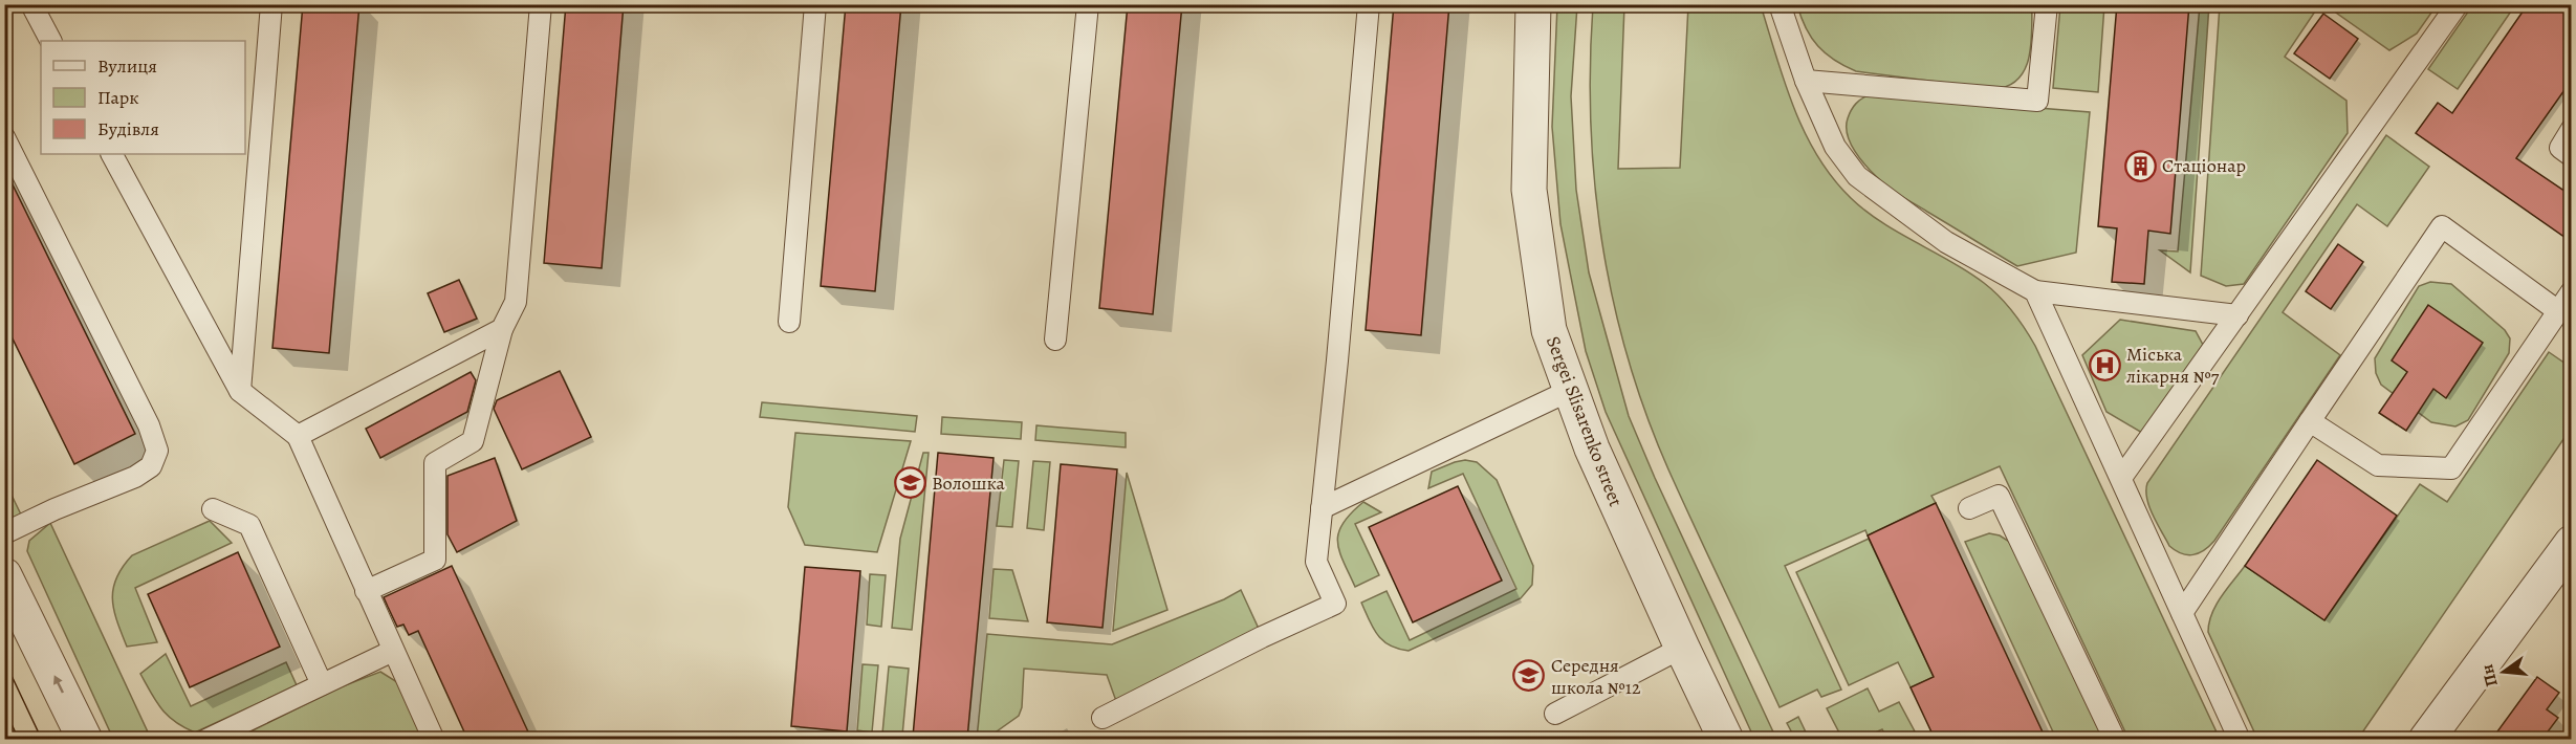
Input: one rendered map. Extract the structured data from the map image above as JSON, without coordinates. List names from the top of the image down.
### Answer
{
  "streets": {
    "street": ["Sergei Slisarenko street"]
  },
  "places": {
    "building": ["Стаціонар"],
    "hospital": ["Міська лікарня №7"],
    "school or university": ["Волошка", "Середня школа №12"]
  },
  "legend": ["Вулиця", "Парк", "Будівля"],
  "north": "left"
}
